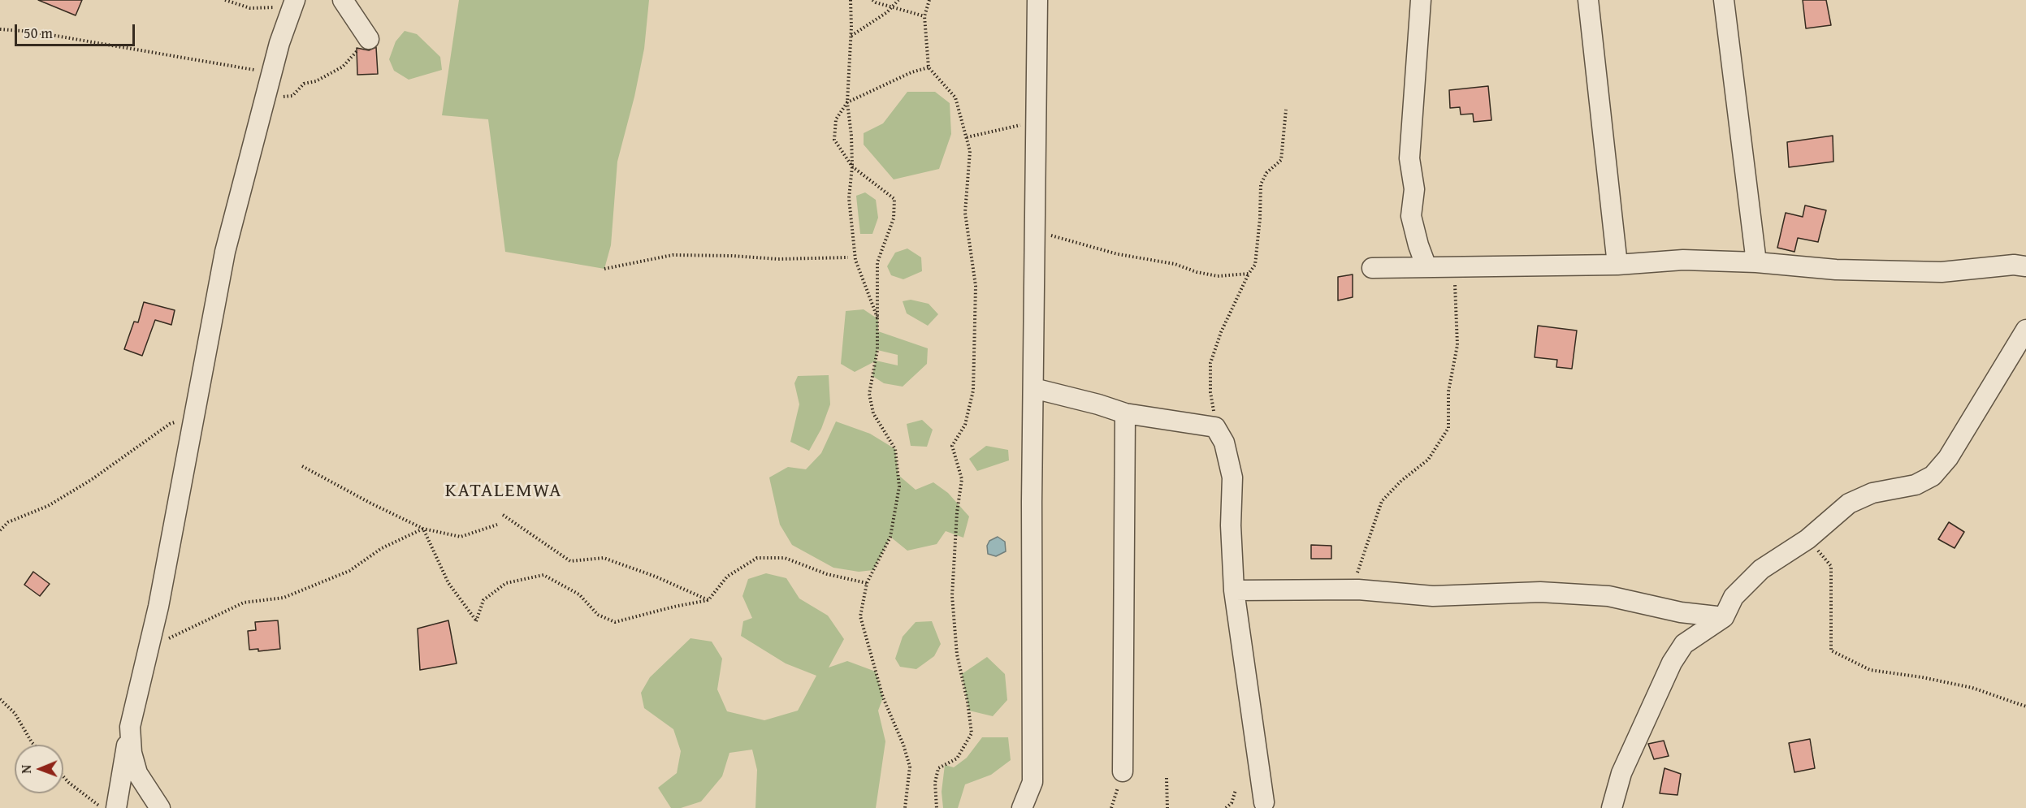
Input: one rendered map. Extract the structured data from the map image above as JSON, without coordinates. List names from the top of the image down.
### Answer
{
  "districts": ["KATALEMWA"],
  "scale_bar": "50 m",
  "north": "left"
}
